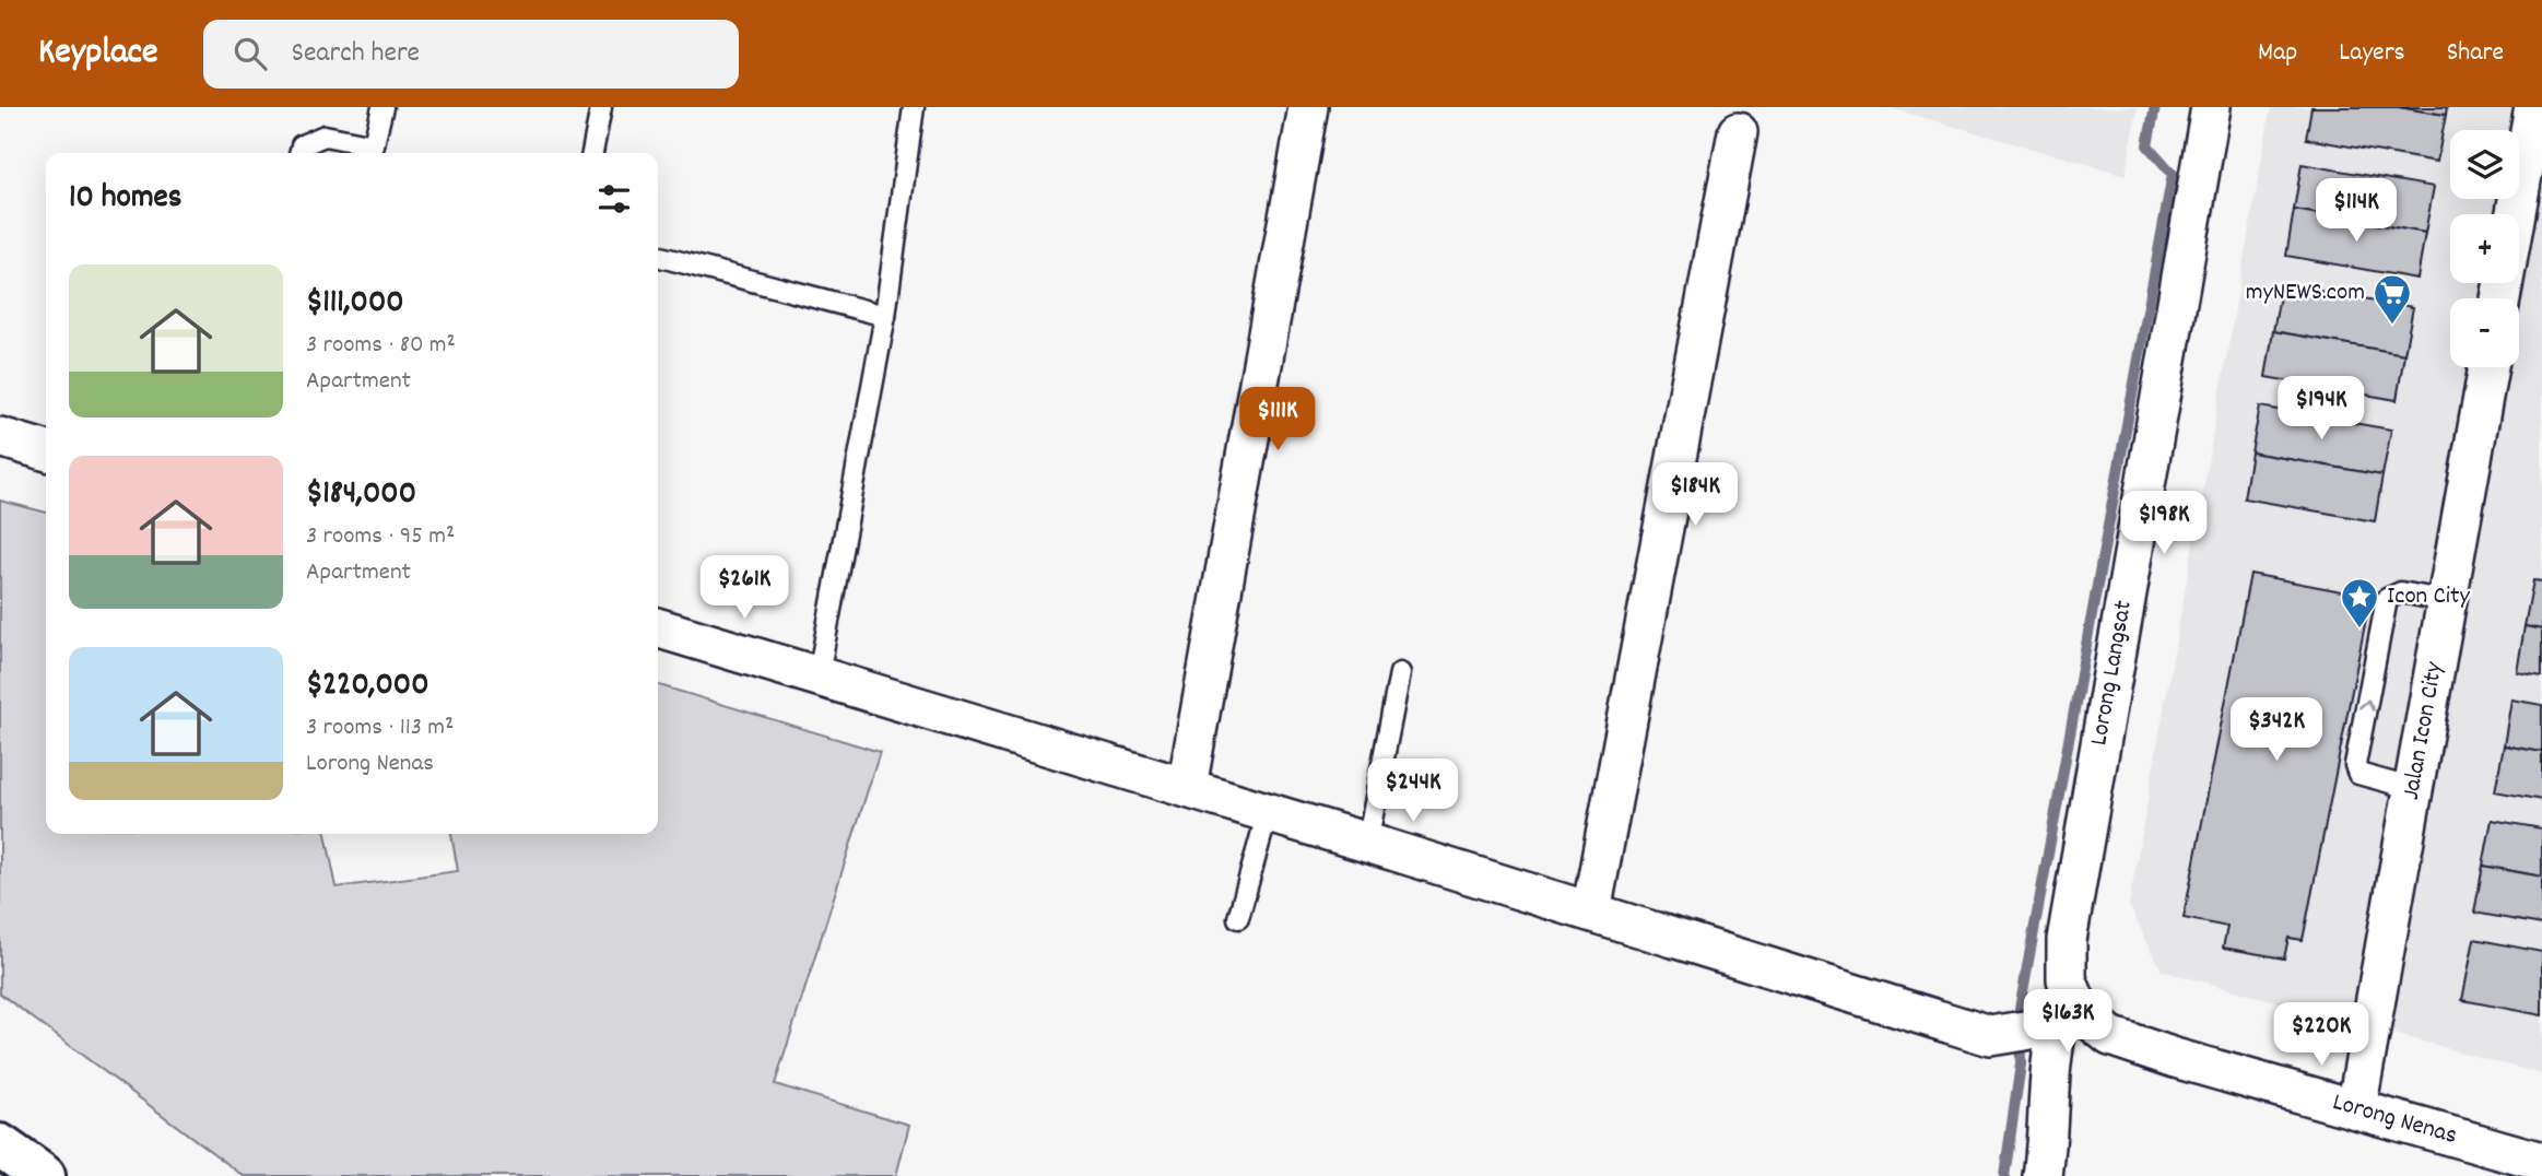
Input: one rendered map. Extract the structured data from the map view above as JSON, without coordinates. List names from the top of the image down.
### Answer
{
  "streets": {
    "street": ["Lorong Langsat", "Jalan Icon City", "Lorong Nenas"]
  },
  "crossings": [
    ["Lorong Langsat", "Lorong Nenas"],
    ["Jalan Icon City", "Lorong Nenas"]
  ],
  "places": {
    "supermarket": ["myNEWS.com"],
    "place": ["Icon City"]
  },
  "page": {
    "header": "Keyplace",
    "search": "Search here",
    "nav": ["Map", "Layers", "Share"],
    "map_buttons": ["+", "−"],
    "heading": "10 homes",
    "price": [
      "$114K",
      "$194K",
      "$111K",
      "$184K",
      "$198K",
      "$261K",
      "$342K",
      "$244K",
      "$163K",
      "$220K"
    ],
    "list": [
      {
        "name": "$111,000",
        "note": "3 rooms · 80 m² · Apartment"
      },
      {
        "name": "$184,000",
        "note": "3 rooms · 95 m² · Apartment"
      },
      {
        "name": "$220,000",
        "note": "3 rooms · 113 m² · Lorong Nenas"
      }
    ]
  }
}
